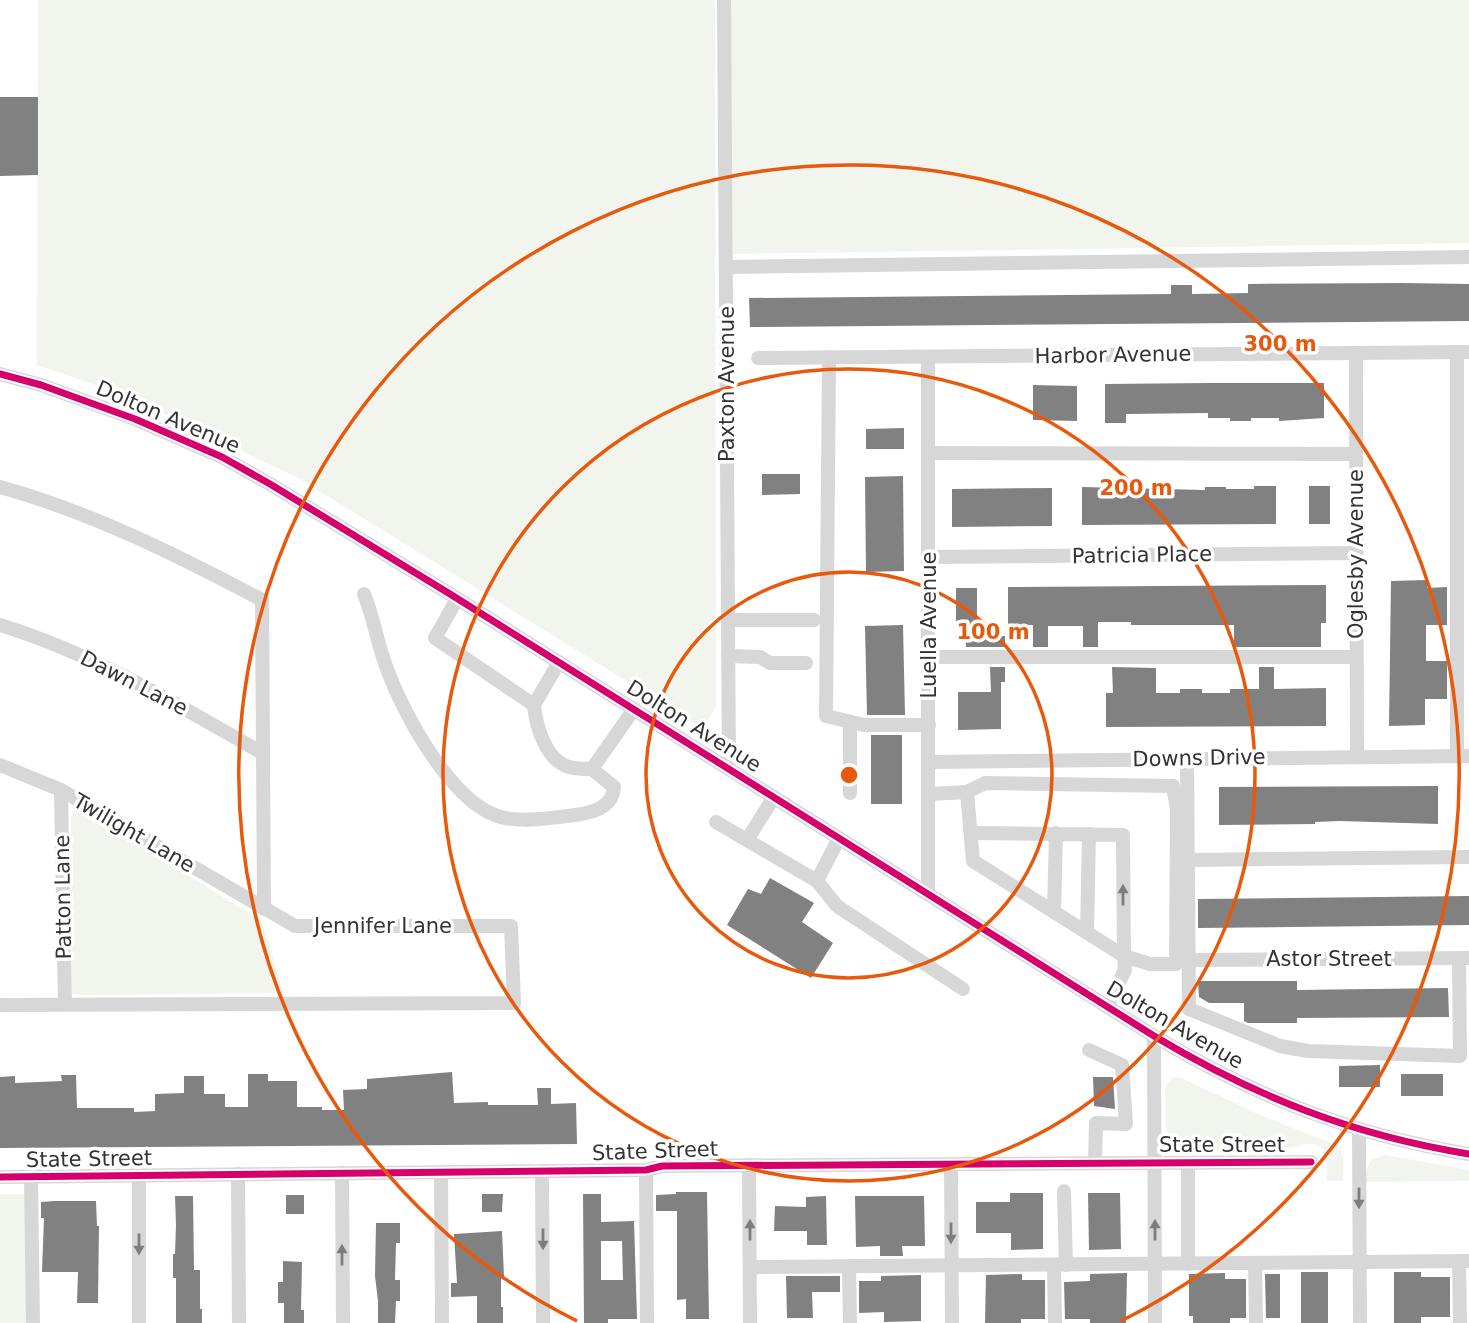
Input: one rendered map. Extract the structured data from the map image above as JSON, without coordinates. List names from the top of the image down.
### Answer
{
  "streets": {
    "street": [
      "Harbor Avenue",
      "Paxton Avenue",
      "Dolton Avenue",
      "Oglesby Avenue",
      "Patricia Place",
      "Luella Avenue",
      "Dawn Lane",
      "Downs Drive",
      "Twilight Lane",
      "Patton Lane",
      "Jennifer Lane",
      "Astor Street",
      "State Street"
    ]
  },
  "crossings": [
    ["Harbor Avenue", "Oglesby Avenue"],
    ["Harbor Avenue", "Luella Avenue"],
    ["Paxton Avenue", "Dolton Avenue"],
    ["Dolton Avenue", "Luella Avenue"],
    ["Oglesby Avenue", "Patricia Place"],
    ["Oglesby Avenue", "Downs Drive"],
    ["Patricia Place", "Luella Avenue"],
    ["Luella Avenue", "Downs Drive"],
    ["Twilight Lane", "Patton Lane"],
    ["Twilight Lane", "Jennifer Lane"],
    ["Patton Lane", "Jennifer Lane"]
  ],
  "rings": ["300 m", "200 m", "100 m"]
}
